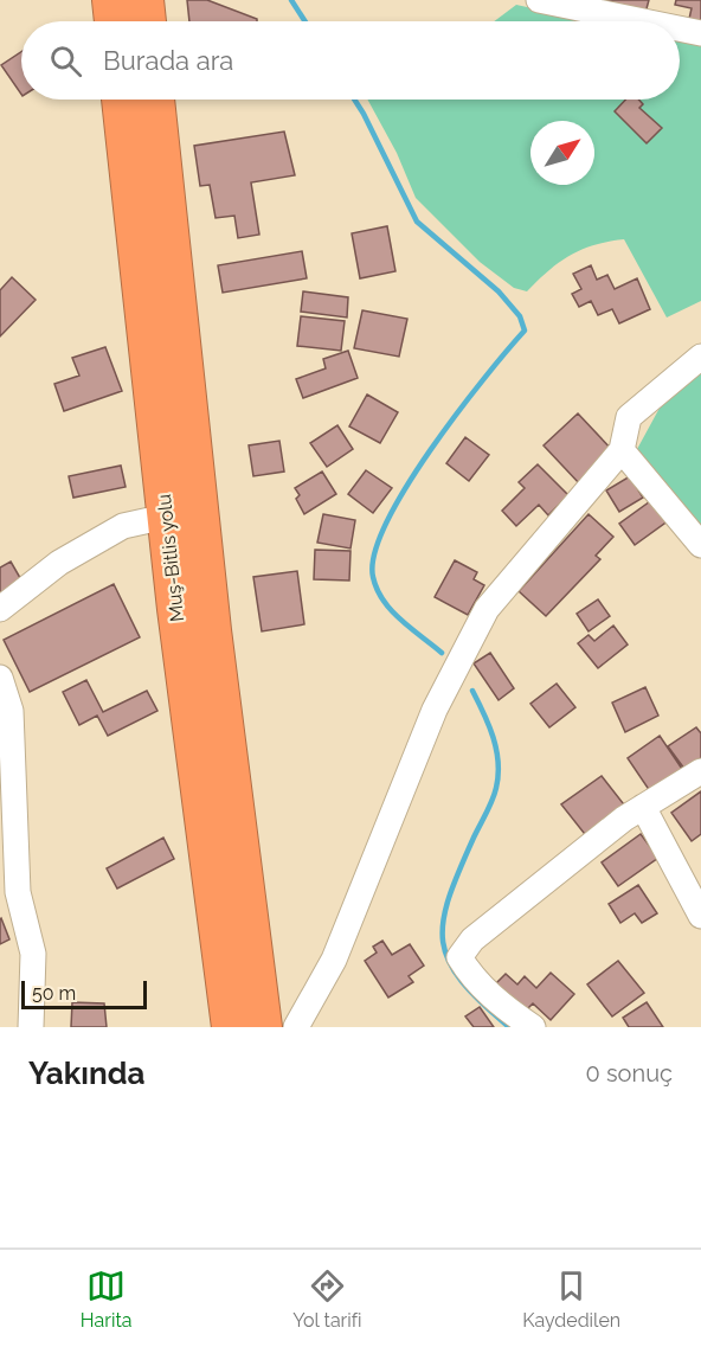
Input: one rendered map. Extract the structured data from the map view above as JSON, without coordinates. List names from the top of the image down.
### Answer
{
  "streets": {
    "highway": ["Muş-Bitlis yolu"]
  },
  "scale_bar": "50 m",
  "north": "top right",
  "page": {
    "search": "Burada ara",
    "scale": "50 m",
    "heading": ["Yakında", "0 sonuç"],
    "nav": ["Harita", "Yol tarifi", "Kaydedilen"]
  }
}
